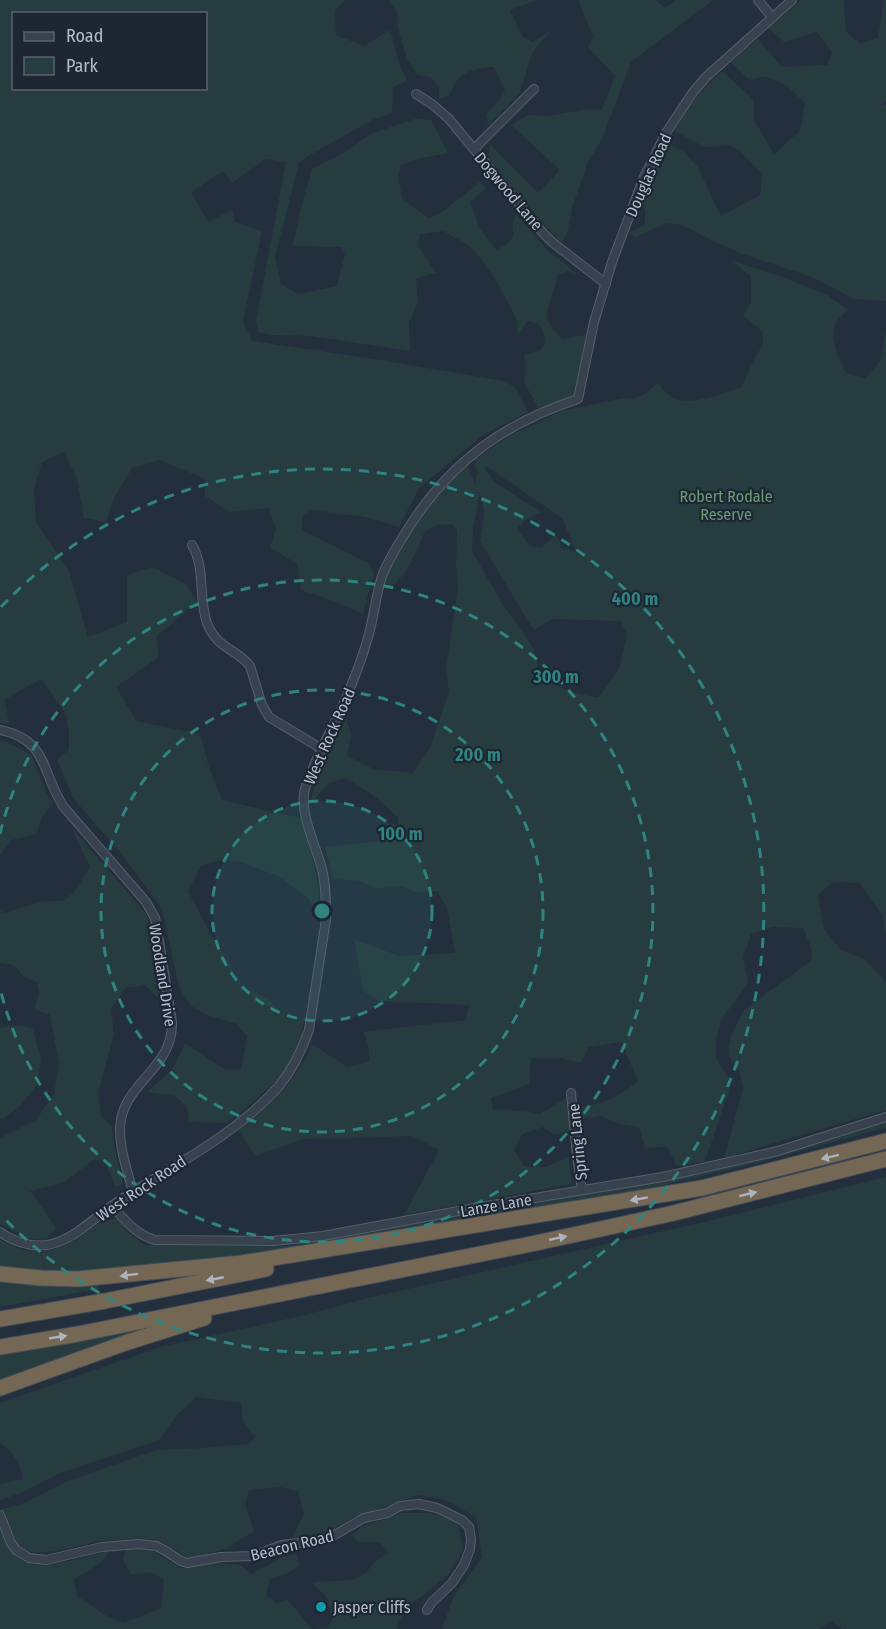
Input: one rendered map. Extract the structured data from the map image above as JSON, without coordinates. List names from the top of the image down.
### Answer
{
  "streets": {
    "street": [
      "Douglas Road",
      "Dogwood Lane",
      "West Rock Road",
      "Woodland Drive",
      "Spring Lane",
      "Lanze Lane",
      "Beacon Road"
    ]
  },
  "crossings": [
    ["Douglas Road", "Dogwood Lane"],
    ["Douglas Road", "West Rock Road"],
    ["West Rock Road", "Woodland Drive"],
    ["West Rock Road", "Lanze Lane"],
    ["Spring Lane", "Lanze Lane"]
  ],
  "parks": ["Robert Rodale Reserve"],
  "places": ["Jasper Cliffs"],
  "legend": ["Road", "Park"],
  "rings": [
    "400 m",
    "300 m",
    "200 m",
    "100 m"
  ]
}
